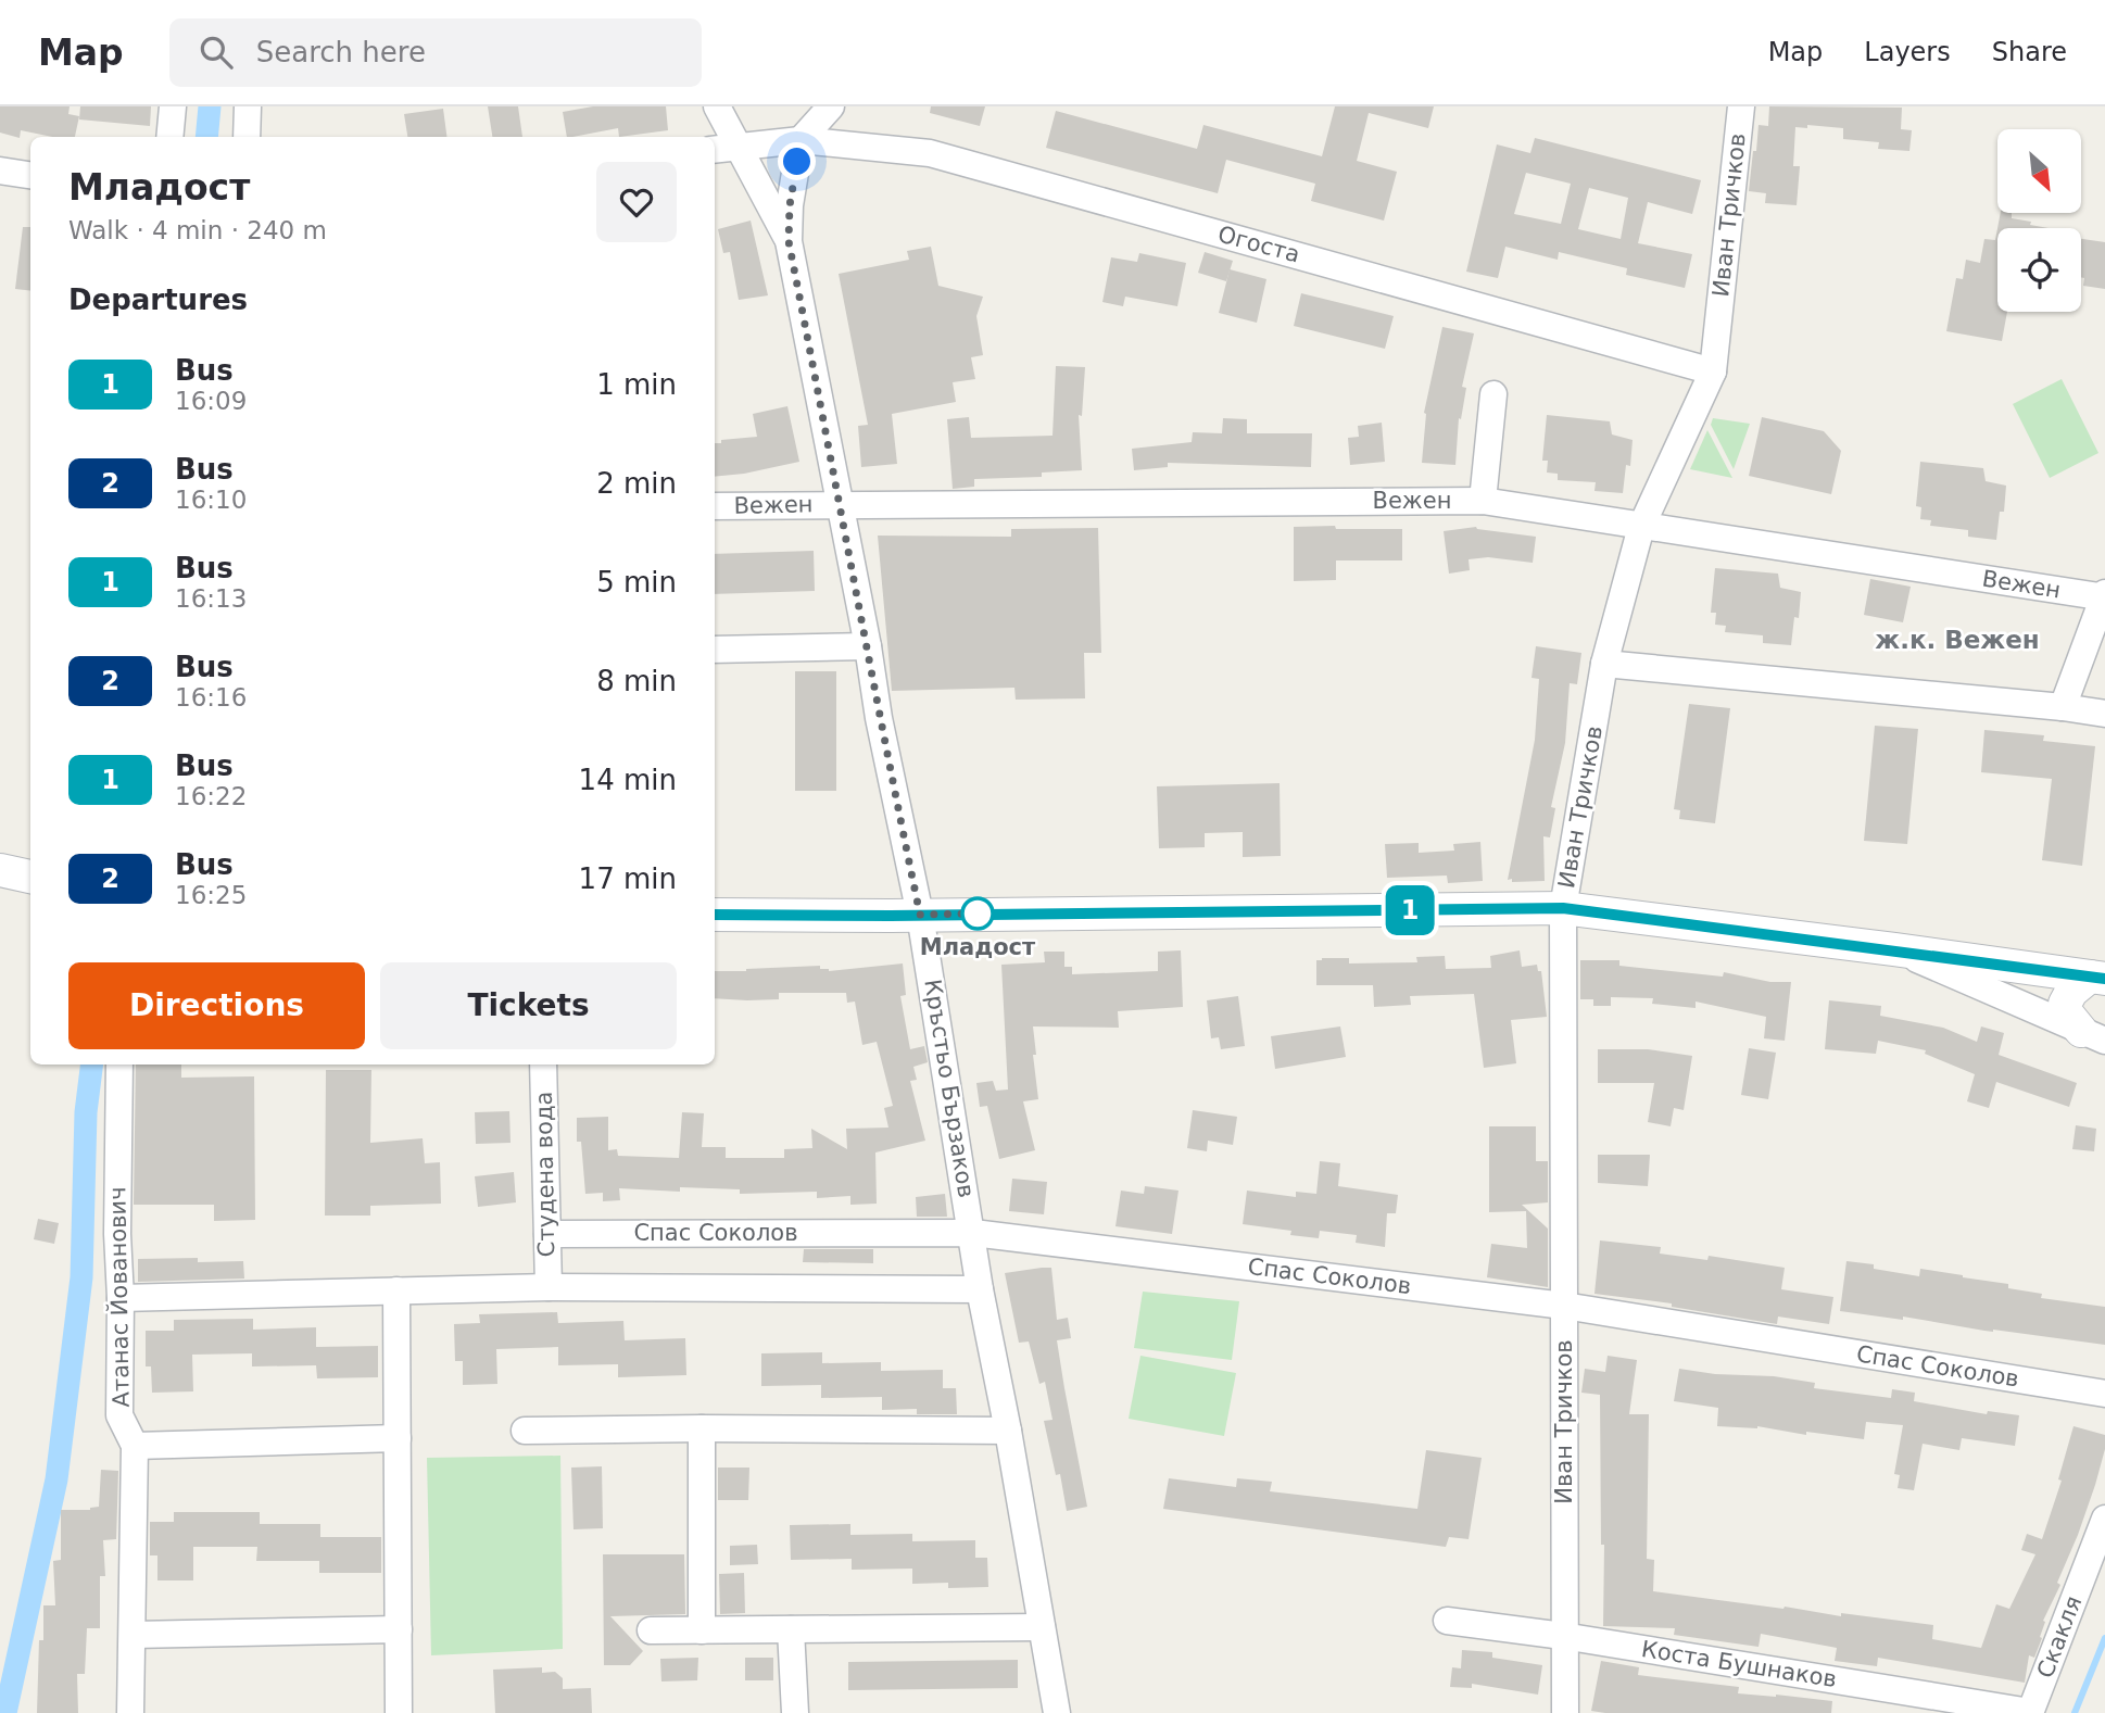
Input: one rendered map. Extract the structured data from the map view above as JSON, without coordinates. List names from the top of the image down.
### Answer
{
  "streets": {
    "street": [
      "Иван Тричков",
      "Огоста",
      "Вежен",
      "Кръстьо Бързаков",
      "Студена вода",
      "Спас Соколов",
      "Атанас Йованович",
      "Скакля",
      "Коста Бушнаков"
    ]
  },
  "crossings": [
    ["Иван Тричков", "Огоста"],
    ["Иван Тричков", "Вежен"],
    ["Иван Тричков", "Спас Соколов"],
    ["Иван Тричков", "Коста Бушнаков"],
    ["Огоста", "Кръстьо Бързаков"],
    ["Вежен", "Кръстьо Бързаков"],
    ["Кръстьо Бързаков", "Спас Соколов"],
    ["Студена вода", "Спас Соколов"],
    ["Скакля", "Коста Бушнаков"]
  ],
  "districts": ["ж.к. Вежен"],
  "places": ["Младост"],
  "lines": ["bus line 1"],
  "north": "bottom right",
  "page": {
    "header": "Map",
    "search": "Search here",
    "nav": ["Map", "Layers", "Share"],
    "on_map": "1",
    "heading": [
      ["Младост", "Walk · 4 min · 240 m"],
      "Departures"
    ],
    "list": [
      {
        "mark": "1",
        "name": "Bus",
        "note": "16:09",
        "value": "1 min"
      },
      {
        "mark": "2",
        "name": "Bus",
        "note": "16:10",
        "value": "2 min"
      },
      {
        "mark": "1",
        "name": "Bus",
        "note": "16:13",
        "value": "5 min"
      },
      {
        "mark": "2",
        "name": "Bus",
        "note": "16:16",
        "value": "8 min"
      },
      {
        "mark": "1",
        "name": "Bus",
        "note": "16:22",
        "value": "14 min"
      },
      {
        "mark": "2",
        "name": "Bus",
        "note": "16:25",
        "value": "17 min"
      }
    ],
    "buttons": ["Directions", "Tickets"]
  }
}
